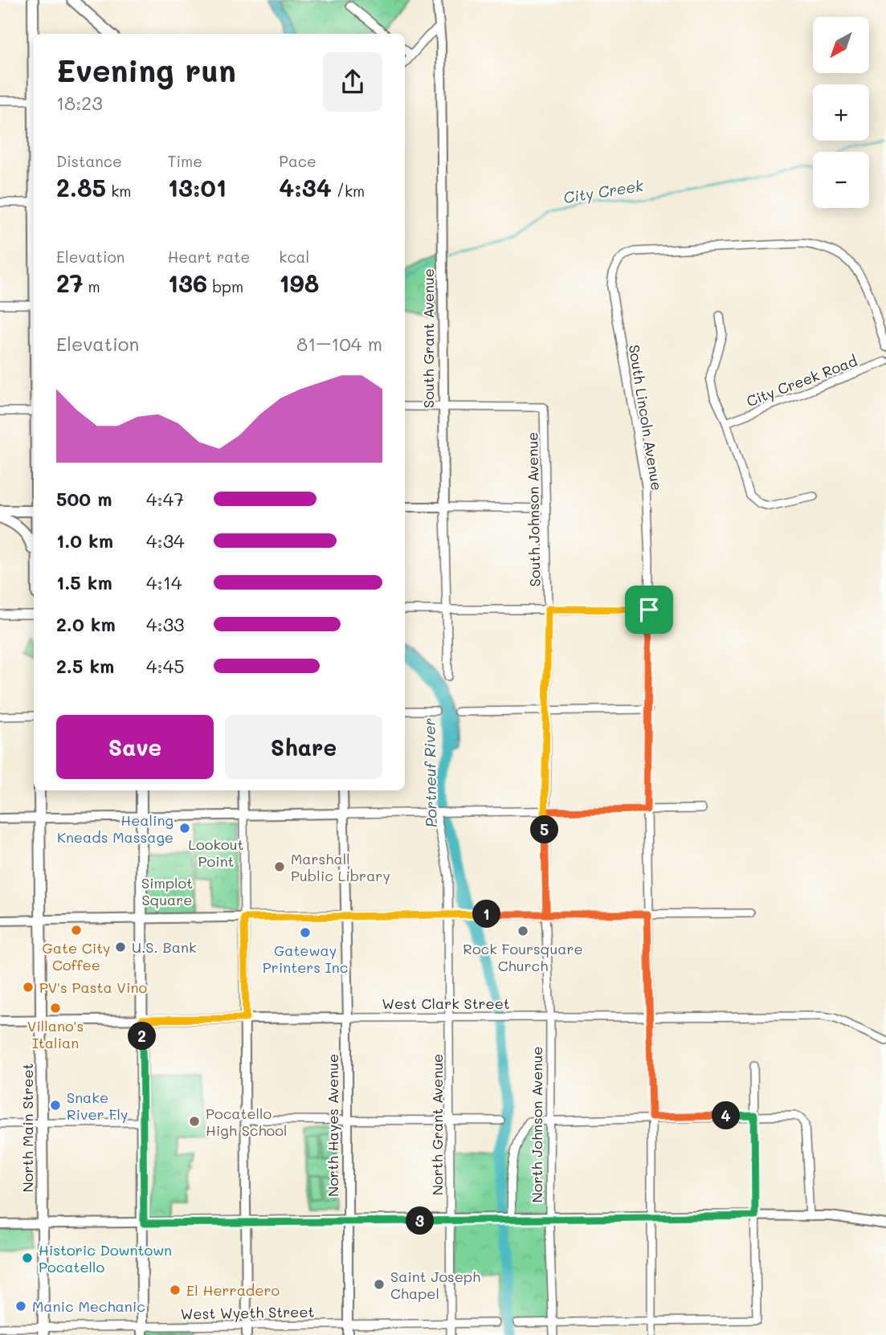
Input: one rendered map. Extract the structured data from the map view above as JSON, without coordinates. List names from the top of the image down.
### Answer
{
  "streets": {
    "main road": ["North Main Street"],
    "street": [
      "South Grant Avenue",
      "City Creek Road",
      "South Lincoln Avenue",
      "South Johnson Avenue",
      "West Clark Street",
      "North Grant Avenue",
      "North Johnson Avenue",
      "North Hayes Avenue",
      "West Wyeth Street"
    ]
  },
  "crossings": [
    ["South Grant Avenue", "South Johnson Avenue"],
    ["South Lincoln Avenue", "West Clark Street"],
    ["South Johnson Avenue", "North Johnson Avenue"],
    ["West Clark Street", "North Grant Avenue"],
    ["West Clark Street", "North Johnson Avenue"],
    ["West Clark Street", "North Hayes Avenue"],
    ["West Clark Street", "North Main Street"],
    ["North Grant Avenue", "West Wyeth Street"],
    ["North Hayes Avenue", "West Wyeth Street"],
    ["North Main Street", "West Wyeth Street"]
  ],
  "water": ["City Creek", "Portneuf River"],
  "parks": ["Lookout Point", "Simplot Square"],
  "places": [
    "Healing Kneads Massage",
    "Marshall Public Library",
    "Gate City Coffee",
    "Rock Foursquare Church",
    "Gateway Printers Inc",
    "U.S. Bank",
    "PV's Pasta Vino",
    "Villano's Italian",
    "Snake River Fly",
    "Pocatello High School",
    "Historic Downtown Pocatello",
    "Saint Joseph Chapel",
    "El Herradero",
    "Manic Mechanic"
  ],
  "north": "bottom left",
  "page": {
    "map_buttons": ["+", "−"],
    "heading": ["Evening run", "18:23"],
    "stats": [
      ["Distance", "2.85 km"],
      ["Time", "13:01"],
      ["Pace", "4:34 /km"],
      ["Elevation", "27 m"],
      ["Heart rate", "136 bpm"],
      ["kcal", "198"]
    ],
    "chart": ["Elevation", "81–104 m"],
    "list": [
      {
        "name": "500 m",
        "note": "4:47"
      },
      {
        "name": "1.0 km",
        "note": "4:34"
      },
      {
        "name": "1.5 km",
        "note": "4:14"
      },
      {
        "name": "2.0 km",
        "note": "4:33"
      },
      {
        "name": "2.5 km",
        "note": "4:45"
      }
    ],
    "buttons": ["Save", "Share"],
    "pins": [
      "5",
      "1",
      "2",
      "4",
      "3"
    ]
  }
}
